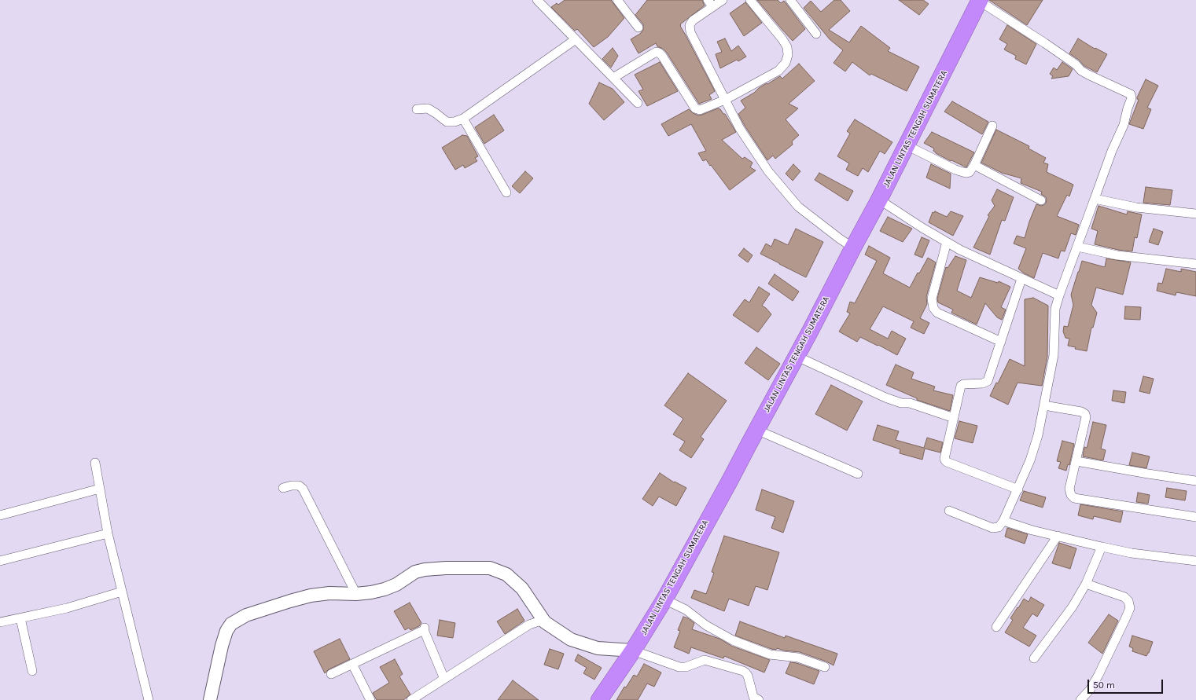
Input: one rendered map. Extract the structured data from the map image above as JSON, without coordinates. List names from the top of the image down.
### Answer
{
  "streets": {
    "highway": ["JALAN LINTAS TENGAH SUMATERA"]
  },
  "scale_bar": "50 m"
}
